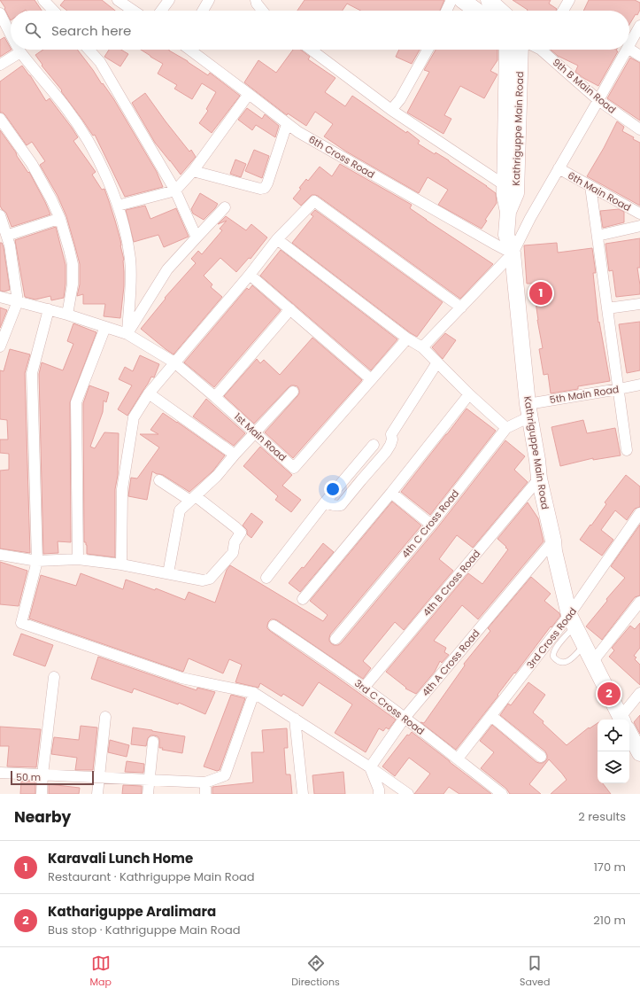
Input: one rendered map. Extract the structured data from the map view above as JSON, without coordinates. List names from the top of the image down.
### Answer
{
  "streets": {
    "main road": ["Kathriguppe Main Road"],
    "street": [
      "9th B Main Road",
      "6th Cross Road",
      "6th Main Road",
      "5th Main Road",
      "1st Main Road",
      "4th C Cross Road",
      "4th B Cross Road",
      "3rd Cross Road",
      "4th A Cross Road",
      "3rd C Cross Road"
    ]
  },
  "crossings": [
    ["Kathriguppe Main Road", "6th Cross Road"],
    ["Kathriguppe Main Road", "5th Main Road"],
    ["Kathriguppe Main Road", "4th C Cross Road"],
    ["Kathriguppe Main Road", "4th B Cross Road"],
    ["Kathriguppe Main Road", "3rd Cross Road"],
    ["Kathriguppe Main Road", "4th A Cross Road"],
    ["5th Main Road", "4th C Cross Road"],
    ["4th B Cross Road", "3rd C Cross Road"],
    ["3rd Cross Road", "3rd C Cross Road"],
    ["4th A Cross Road", "3rd C Cross Road"]
  ],
  "scale_bar": "50 m",
  "page": {
    "search": "Search here",
    "pins": ["1", "2"],
    "scale": "50 m",
    "heading": ["Nearby", "2 results"],
    "list": [
      {
        "mark": "1",
        "name": "Karavali Lunch Home",
        "note": "Restaurant · Kathriguppe Main Road",
        "value": "170 m"
      },
      {
        "mark": "2",
        "name": "Kathariguppe Aralimara",
        "note": "Bus stop · Kathriguppe Main Road",
        "value": "210 m"
      }
    ],
    "nav": ["Map", "Directions", "Saved"]
  }
}
